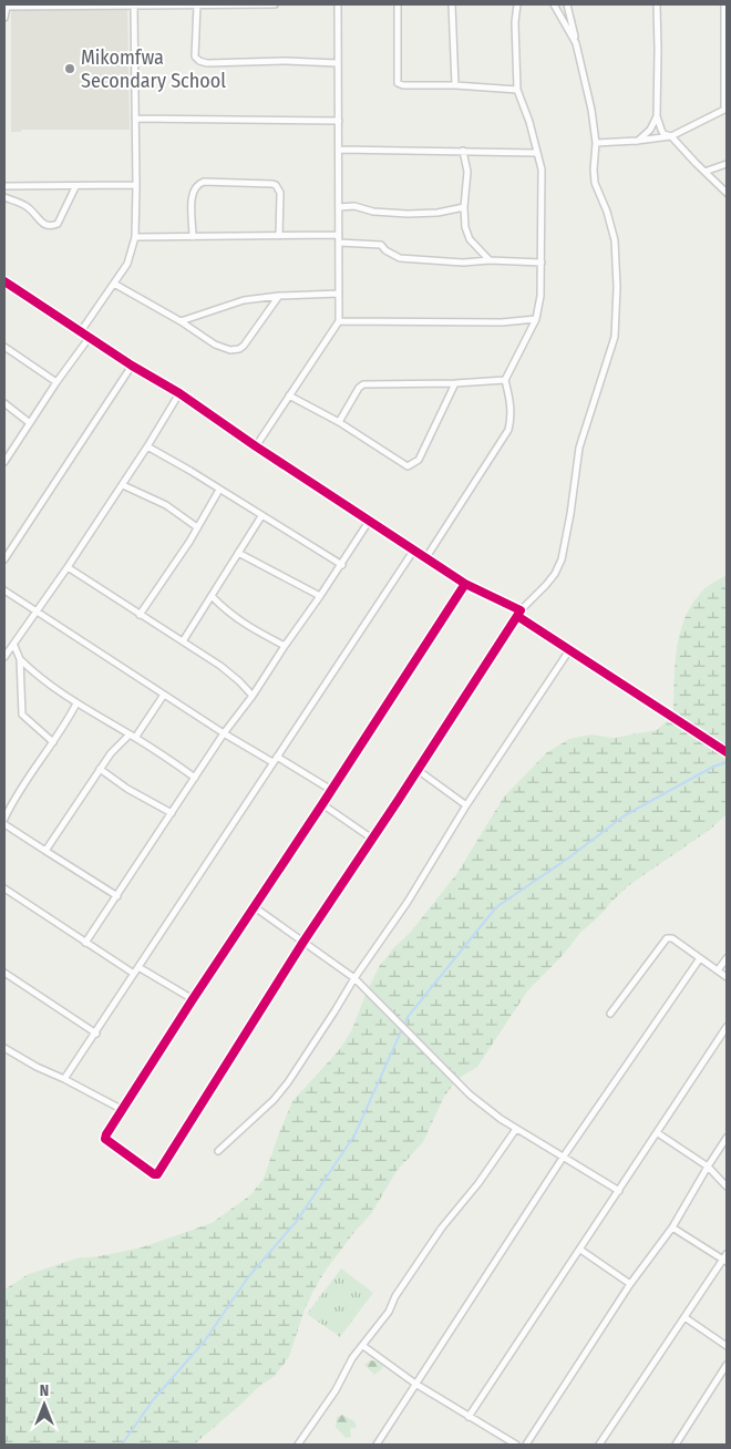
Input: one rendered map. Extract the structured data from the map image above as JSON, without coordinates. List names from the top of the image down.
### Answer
{
  "places": ["Mikomfwa Secondary School"],
  "north": "top"
}
